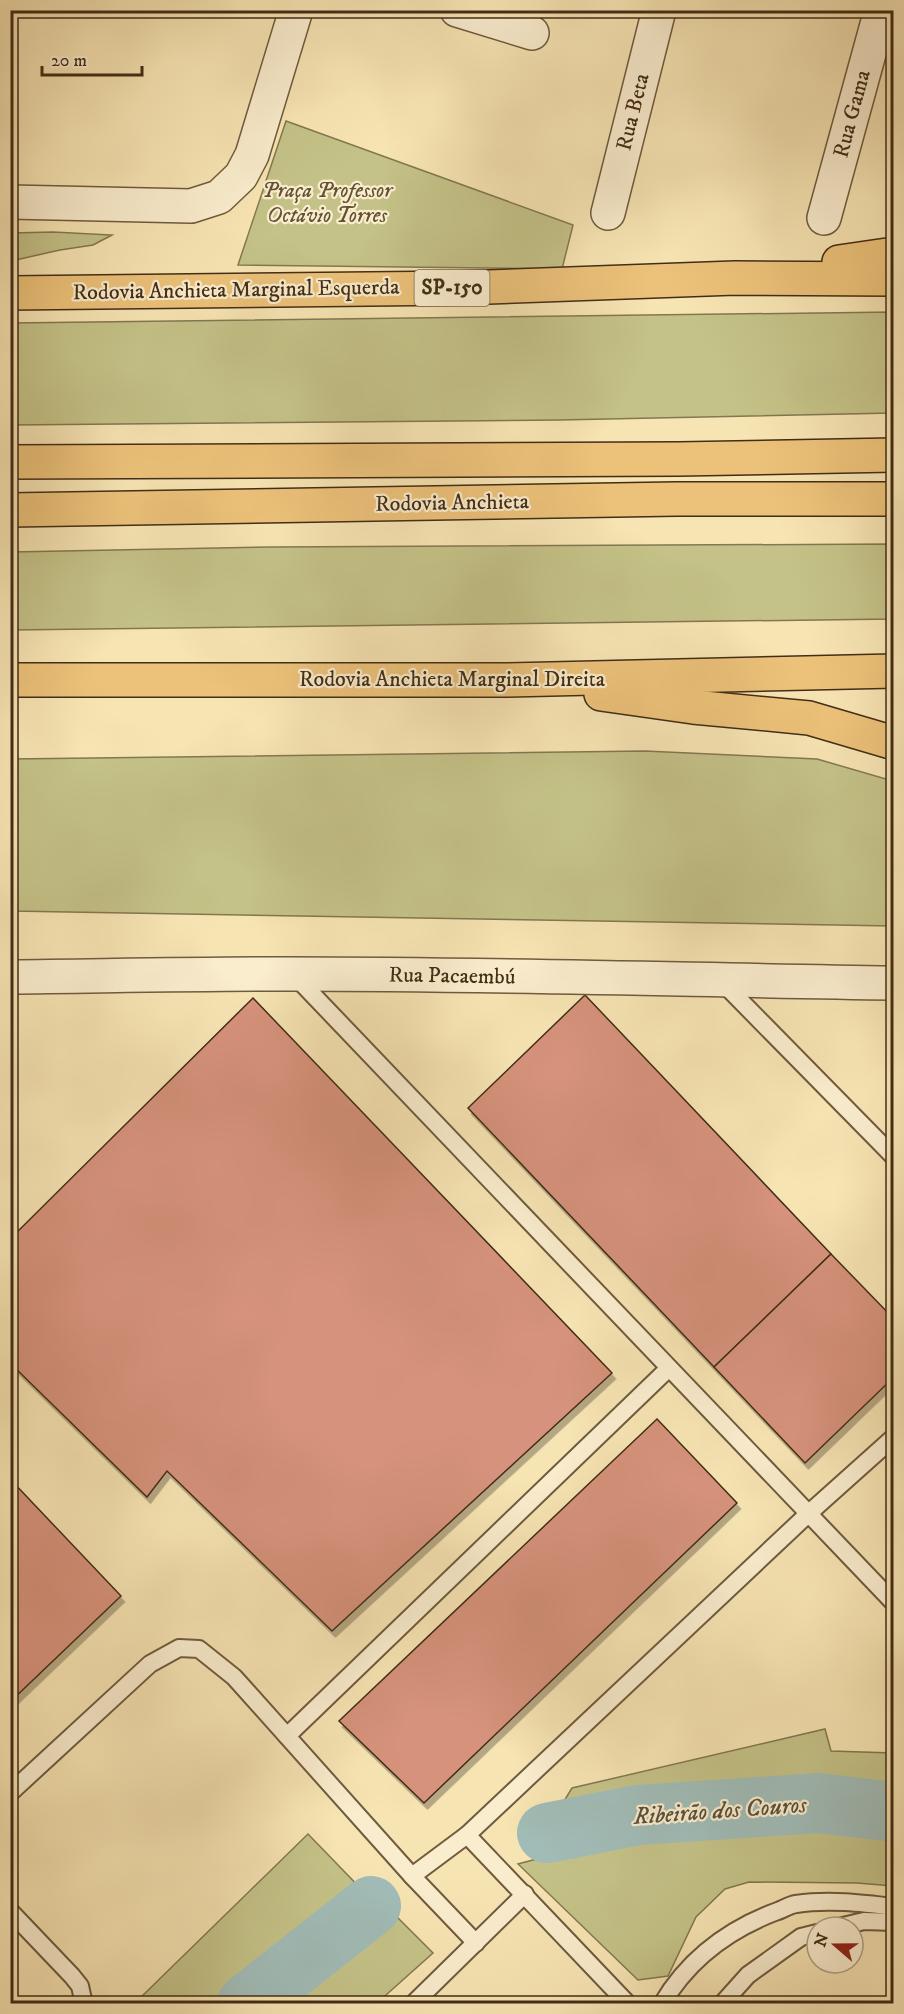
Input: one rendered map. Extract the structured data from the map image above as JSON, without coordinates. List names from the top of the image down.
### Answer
{
  "streets": {
    "highway": [
      "SP-150",
      "Rodovia Anchieta Marginal Esquerda",
      "Rodovia Anchieta",
      "Rodovia Anchieta Marginal Direita"
    ],
    "street": ["Rua Beta", "Rua Gama", "Rua Pacaembú"]
  },
  "water": ["Ribeirão dos Couros"],
  "parks": ["Praça Professor Octávio Torres"],
  "scale_bar": "20 m",
  "north": "left"
}
